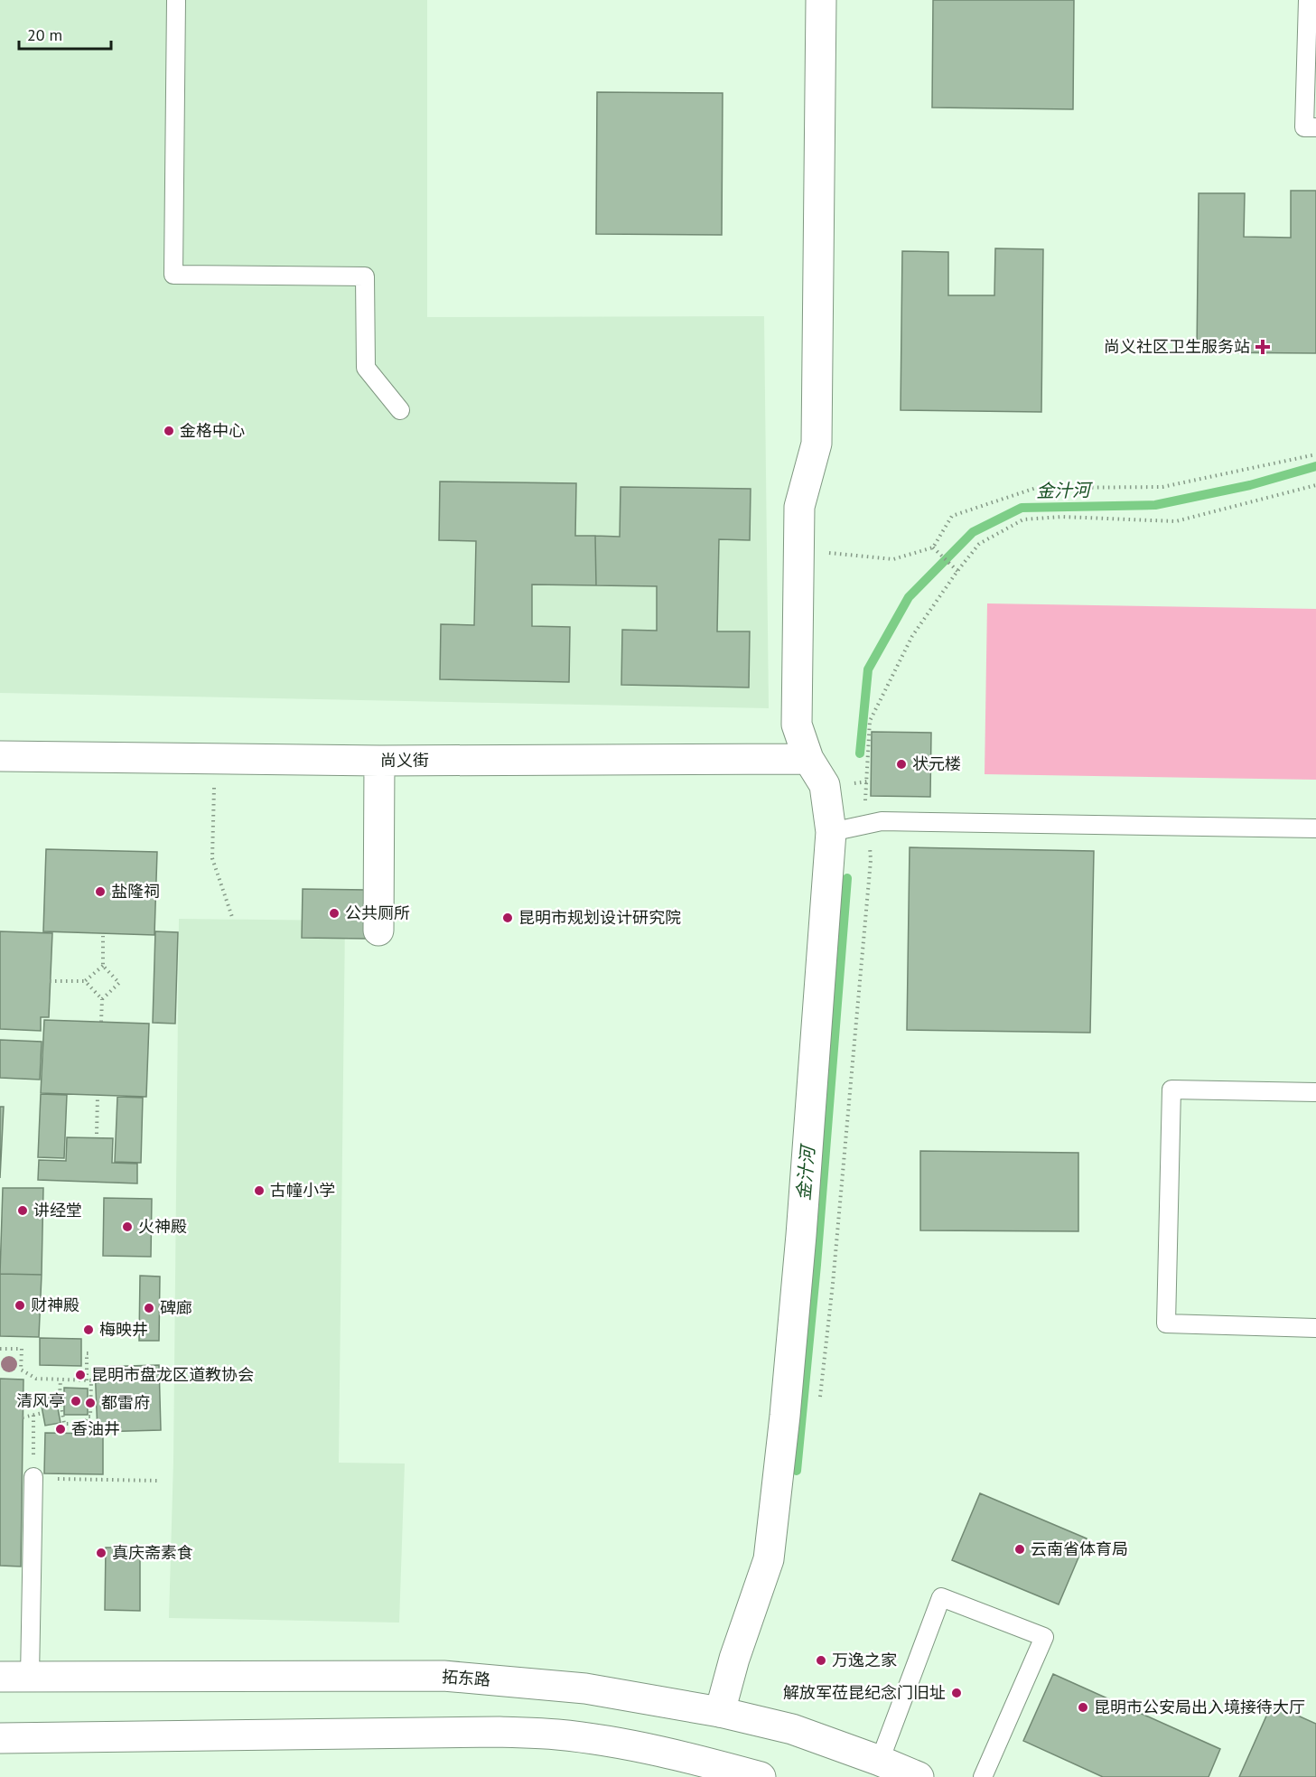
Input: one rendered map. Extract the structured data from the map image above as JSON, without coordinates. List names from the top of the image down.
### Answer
{
  "streets": {
    "street": ["尚义街", "拓东路"]
  },
  "water": ["金汁河"],
  "places": {
    "health": ["尚义社区卫生服务站"],
    "other": [
      "金格中心",
      "状元楼",
      "盐隆祠",
      "公共厕所",
      "昆明市规划设计研究院",
      "古幢小学",
      "讲经堂",
      "火神殿",
      "财神殿",
      "碑廊",
      "梅映井",
      "昆明市盘龙区道教协会",
      "清风亭",
      "都雷府",
      "香油井",
      "云南省体育局",
      "真庆斋素食",
      "万逸之家",
      "解放军莅昆纪念门旧址",
      "昆明市公安局出入境接待大厅"
    ]
  },
  "scale_bar": "20 m"
}
